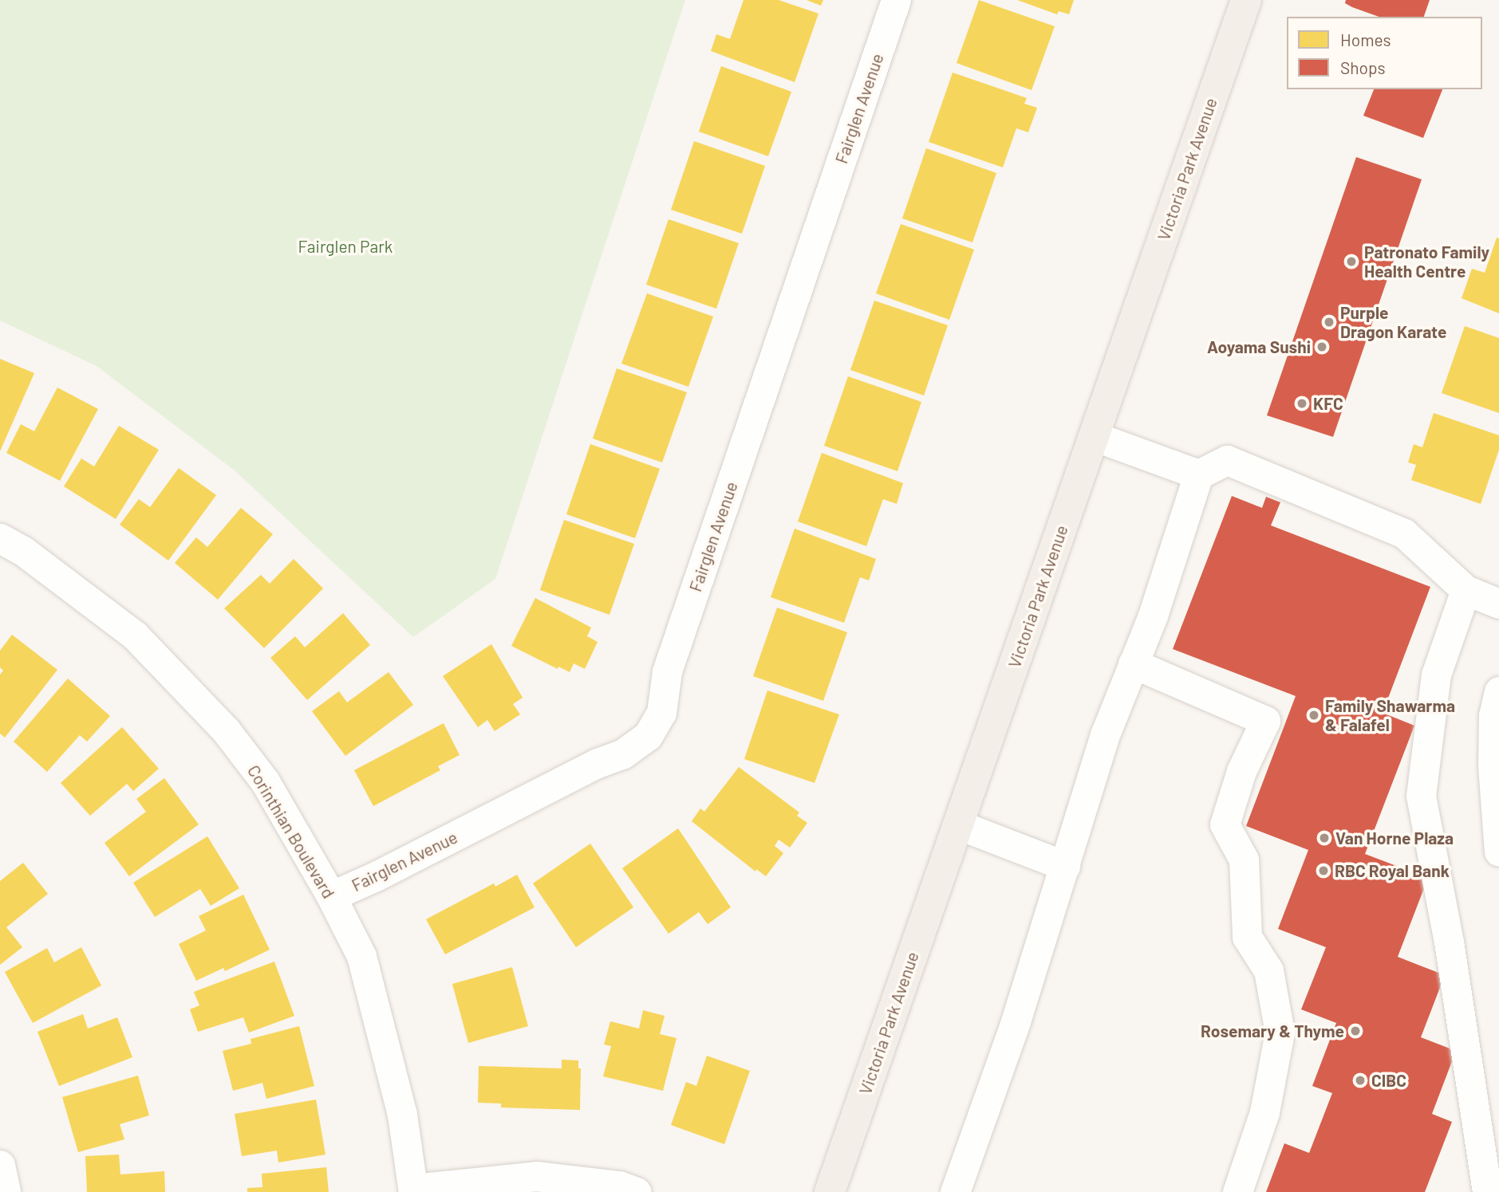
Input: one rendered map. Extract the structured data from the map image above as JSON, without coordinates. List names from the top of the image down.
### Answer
{
  "streets": {
    "main road": ["Victoria Park Avenue"],
    "street": ["Fairglen Avenue", "Corinthian Boulevard"]
  },
  "crossings": [
    ["Fairglen Avenue", "Corinthian Boulevard"]
  ],
  "parks": ["Fairglen Park"],
  "places": [
    "Patronato Family Health Centre",
    "Purple Dragon Karate",
    "Aoyama Sushi",
    "KFC",
    "Family Shawarma & Falafel",
    "Van Horne Plaza",
    "RBC Royal Bank",
    "Rosemary & Thyme",
    "CIBC"
  ],
  "legend": ["Homes", "Shops"]
}
